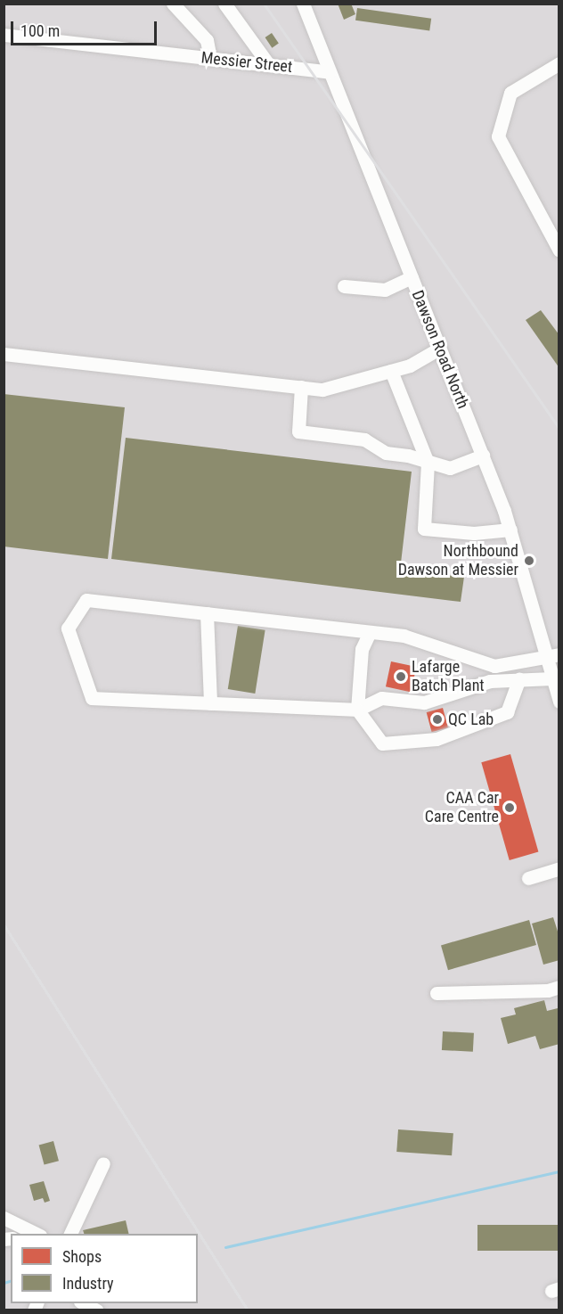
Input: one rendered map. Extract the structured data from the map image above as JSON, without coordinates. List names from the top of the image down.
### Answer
{
  "streets": {
    "street": ["Messier Street", "Dawson Road North"]
  },
  "crossings": [
    ["Messier Street", "Dawson Road North"]
  ],
  "places": [
    "Northbound Dawson at Messier",
    "Lafarge Batch Plant",
    "QC Lab",
    "CAA Car Care Centre"
  ],
  "legend": ["Shops", "Industry"],
  "scale_bar": "100 m"
}
